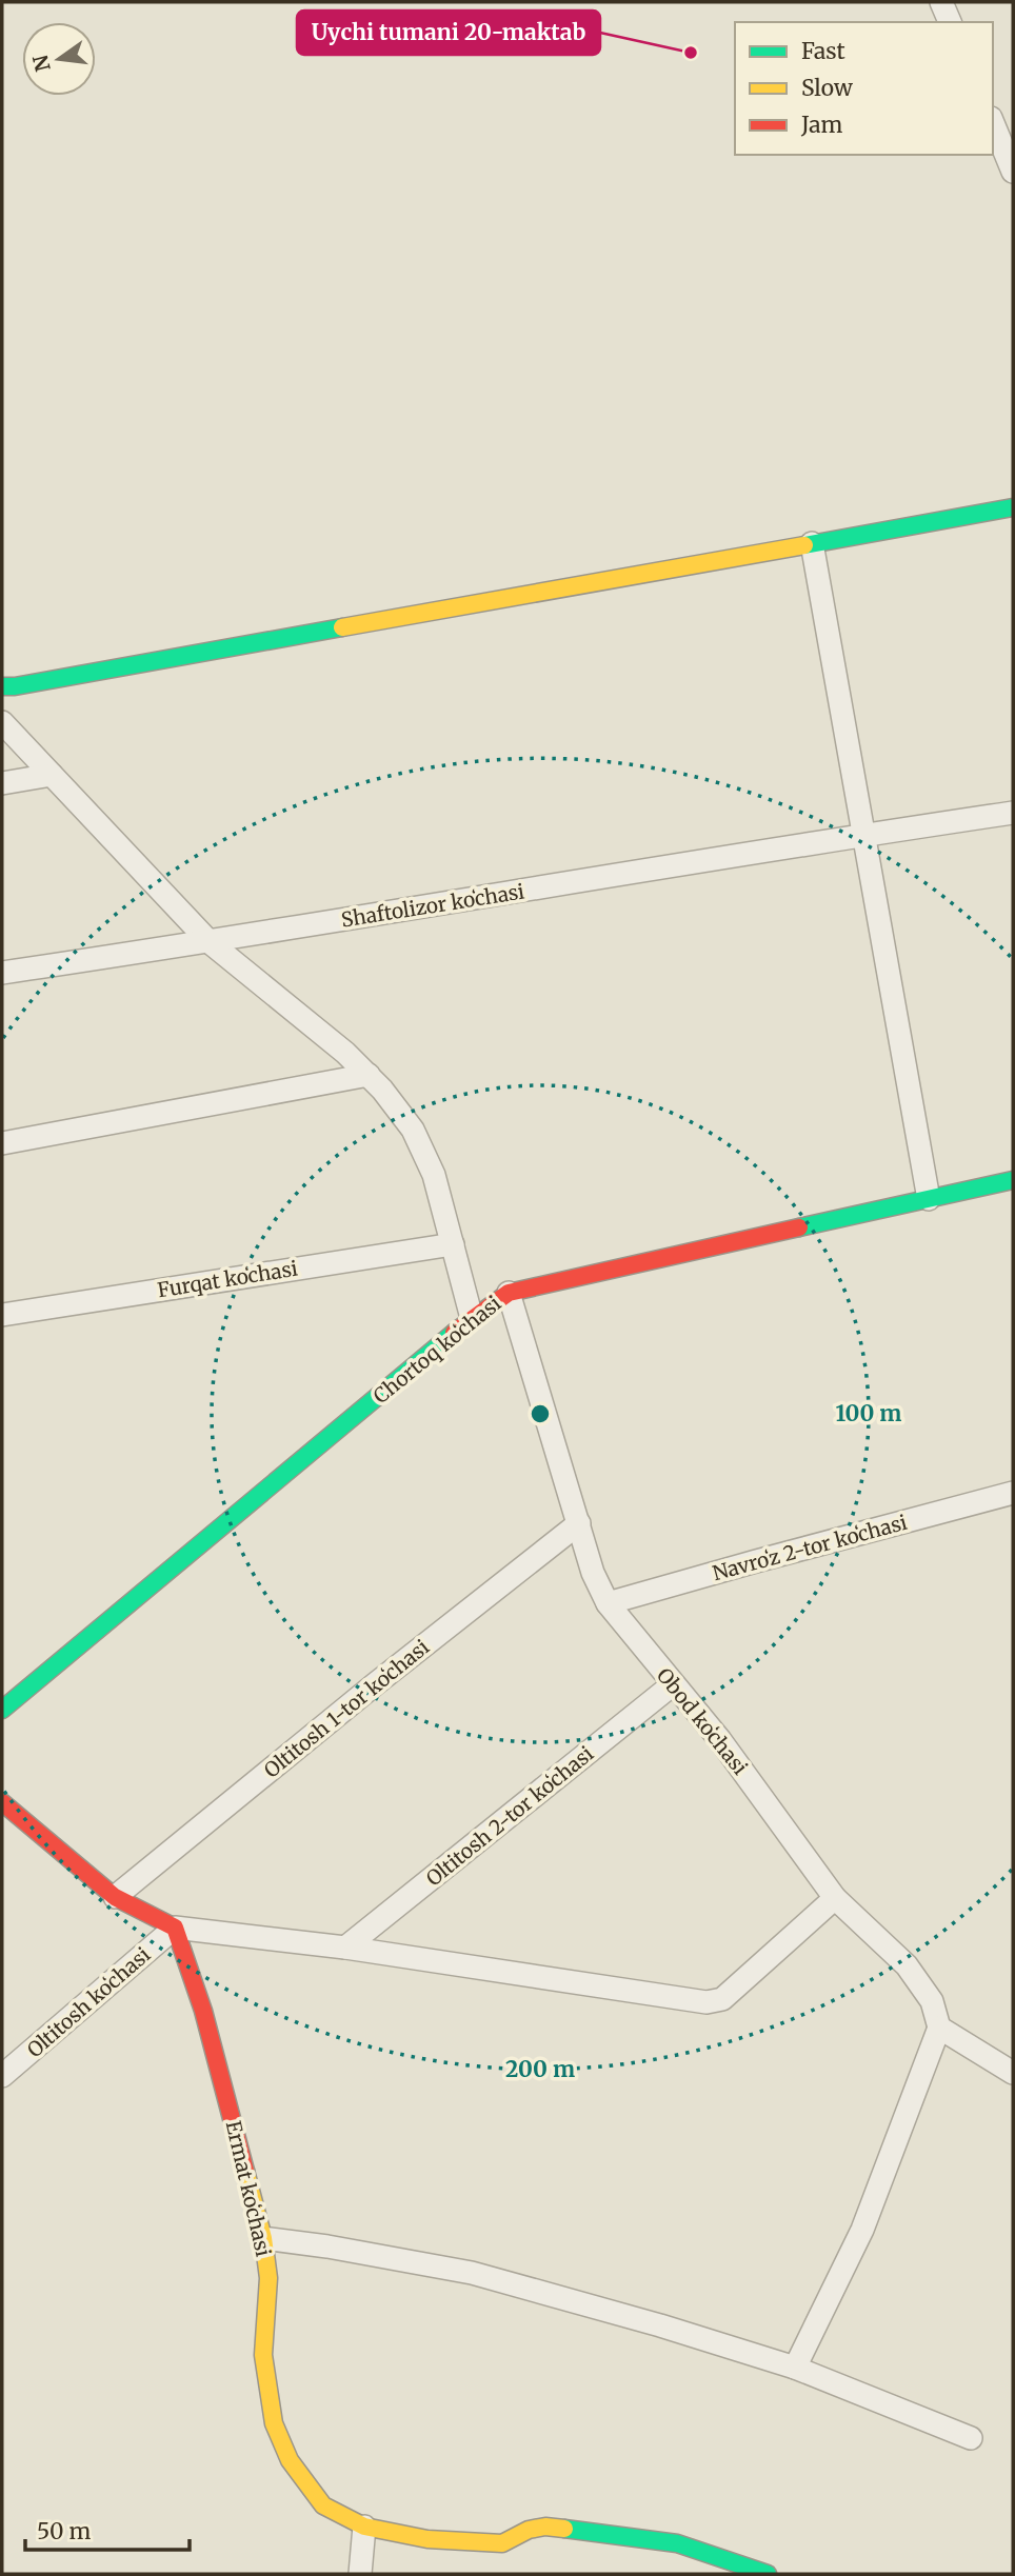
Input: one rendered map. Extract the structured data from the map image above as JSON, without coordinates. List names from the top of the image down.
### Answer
{
  "streets": {
    "street": [
      "Shaftolizor koʻchasi",
      "Furqat koʻchasi",
      "Chortoq koʻchasi",
      "Navroʻz 2-tor koʻchasi",
      "Oltitosh 1-tor koʻchasi",
      "Obod koʻchasi",
      "Oltitosh 2-tor koʻchasi",
      "Oltitosh koʻchasi",
      "Ermat koʻchasi"
    ]
  },
  "crossings": [
    ["Chortoq koʻchasi", "Obod koʻchasi"],
    ["Navroʻz 2-tor koʻchasi", "Obod koʻchasi"],
    ["Oltitosh 1-tor koʻchasi", "Obod koʻchasi"],
    ["Obod koʻchasi", "Oltitosh 2-tor koʻchasi"],
    ["Oltitosh koʻchasi", "Ermat koʻchasi"]
  ],
  "places": ["Uychi tumani 20-maktab"],
  "legend": ["Fast", "Slow", "Jam"],
  "scale_bar": "50 m",
  "north": "left",
  "rings": ["100 m", "200 m"]
}
